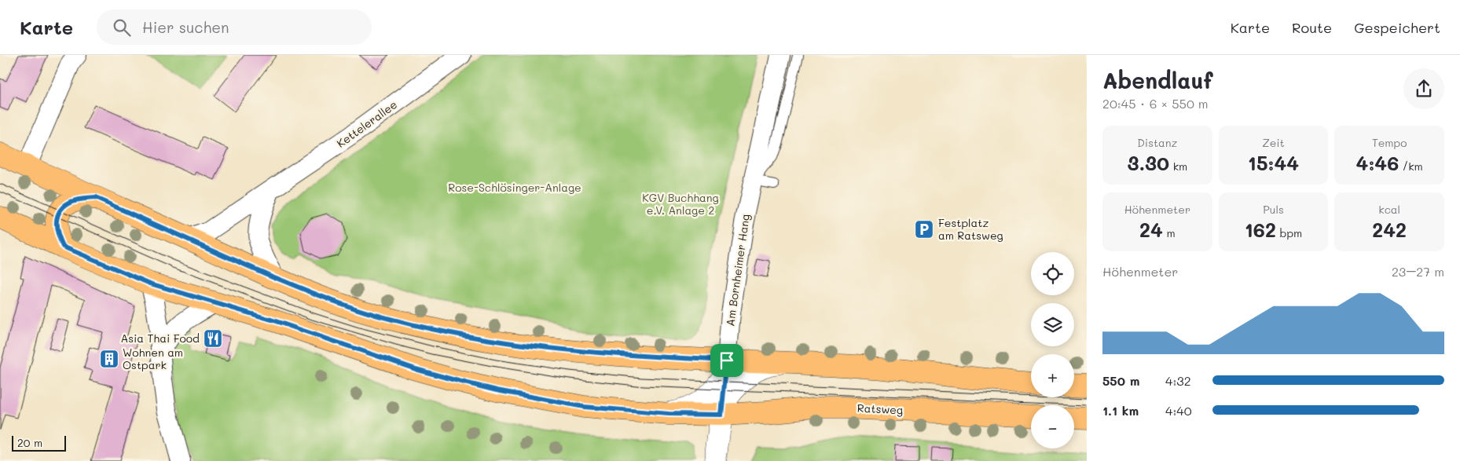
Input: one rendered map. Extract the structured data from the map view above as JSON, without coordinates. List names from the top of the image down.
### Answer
{
  "streets": {
    "main road": ["Ratsweg"],
    "street": ["Kettelerallee", "Am Bornheimer Hang"]
  },
  "parks": ["Rose-Schlösinger-Anlage", "KGV Buchhang e.V. Anlage 2"],
  "places": {
    "parking": ["Festplatz am Ratsweg"],
    "restaurant": ["Asia Thai Food"],
    "building": ["Wohnen am Ostpark"]
  },
  "scale_bar": "20 m",
  "page": {
    "header": "Karte",
    "search": "Hier suchen",
    "nav": ["Karte", "Route", "Gespeichert"],
    "heading": ["Abendlauf", "20:45 · 6 × 550 m"],
    "stats": [
      ["Distanz", "3.30 km"],
      ["Zeit", "15:44"],
      ["Tempo", "4:46 /km"],
      ["Höhenmeter", "24 m"],
      ["Puls", "162 bpm"],
      ["kcal", "242"]
    ],
    "map_buttons": ["+", "−"],
    "chart": ["Höhenmeter", "23–27 m"],
    "list": [
      {
        "name": "550 m",
        "note": "4:32"
      },
      {
        "name": "1.1 km",
        "note": "4:40"
      }
    ],
    "scale": "20 m"
  }
}
